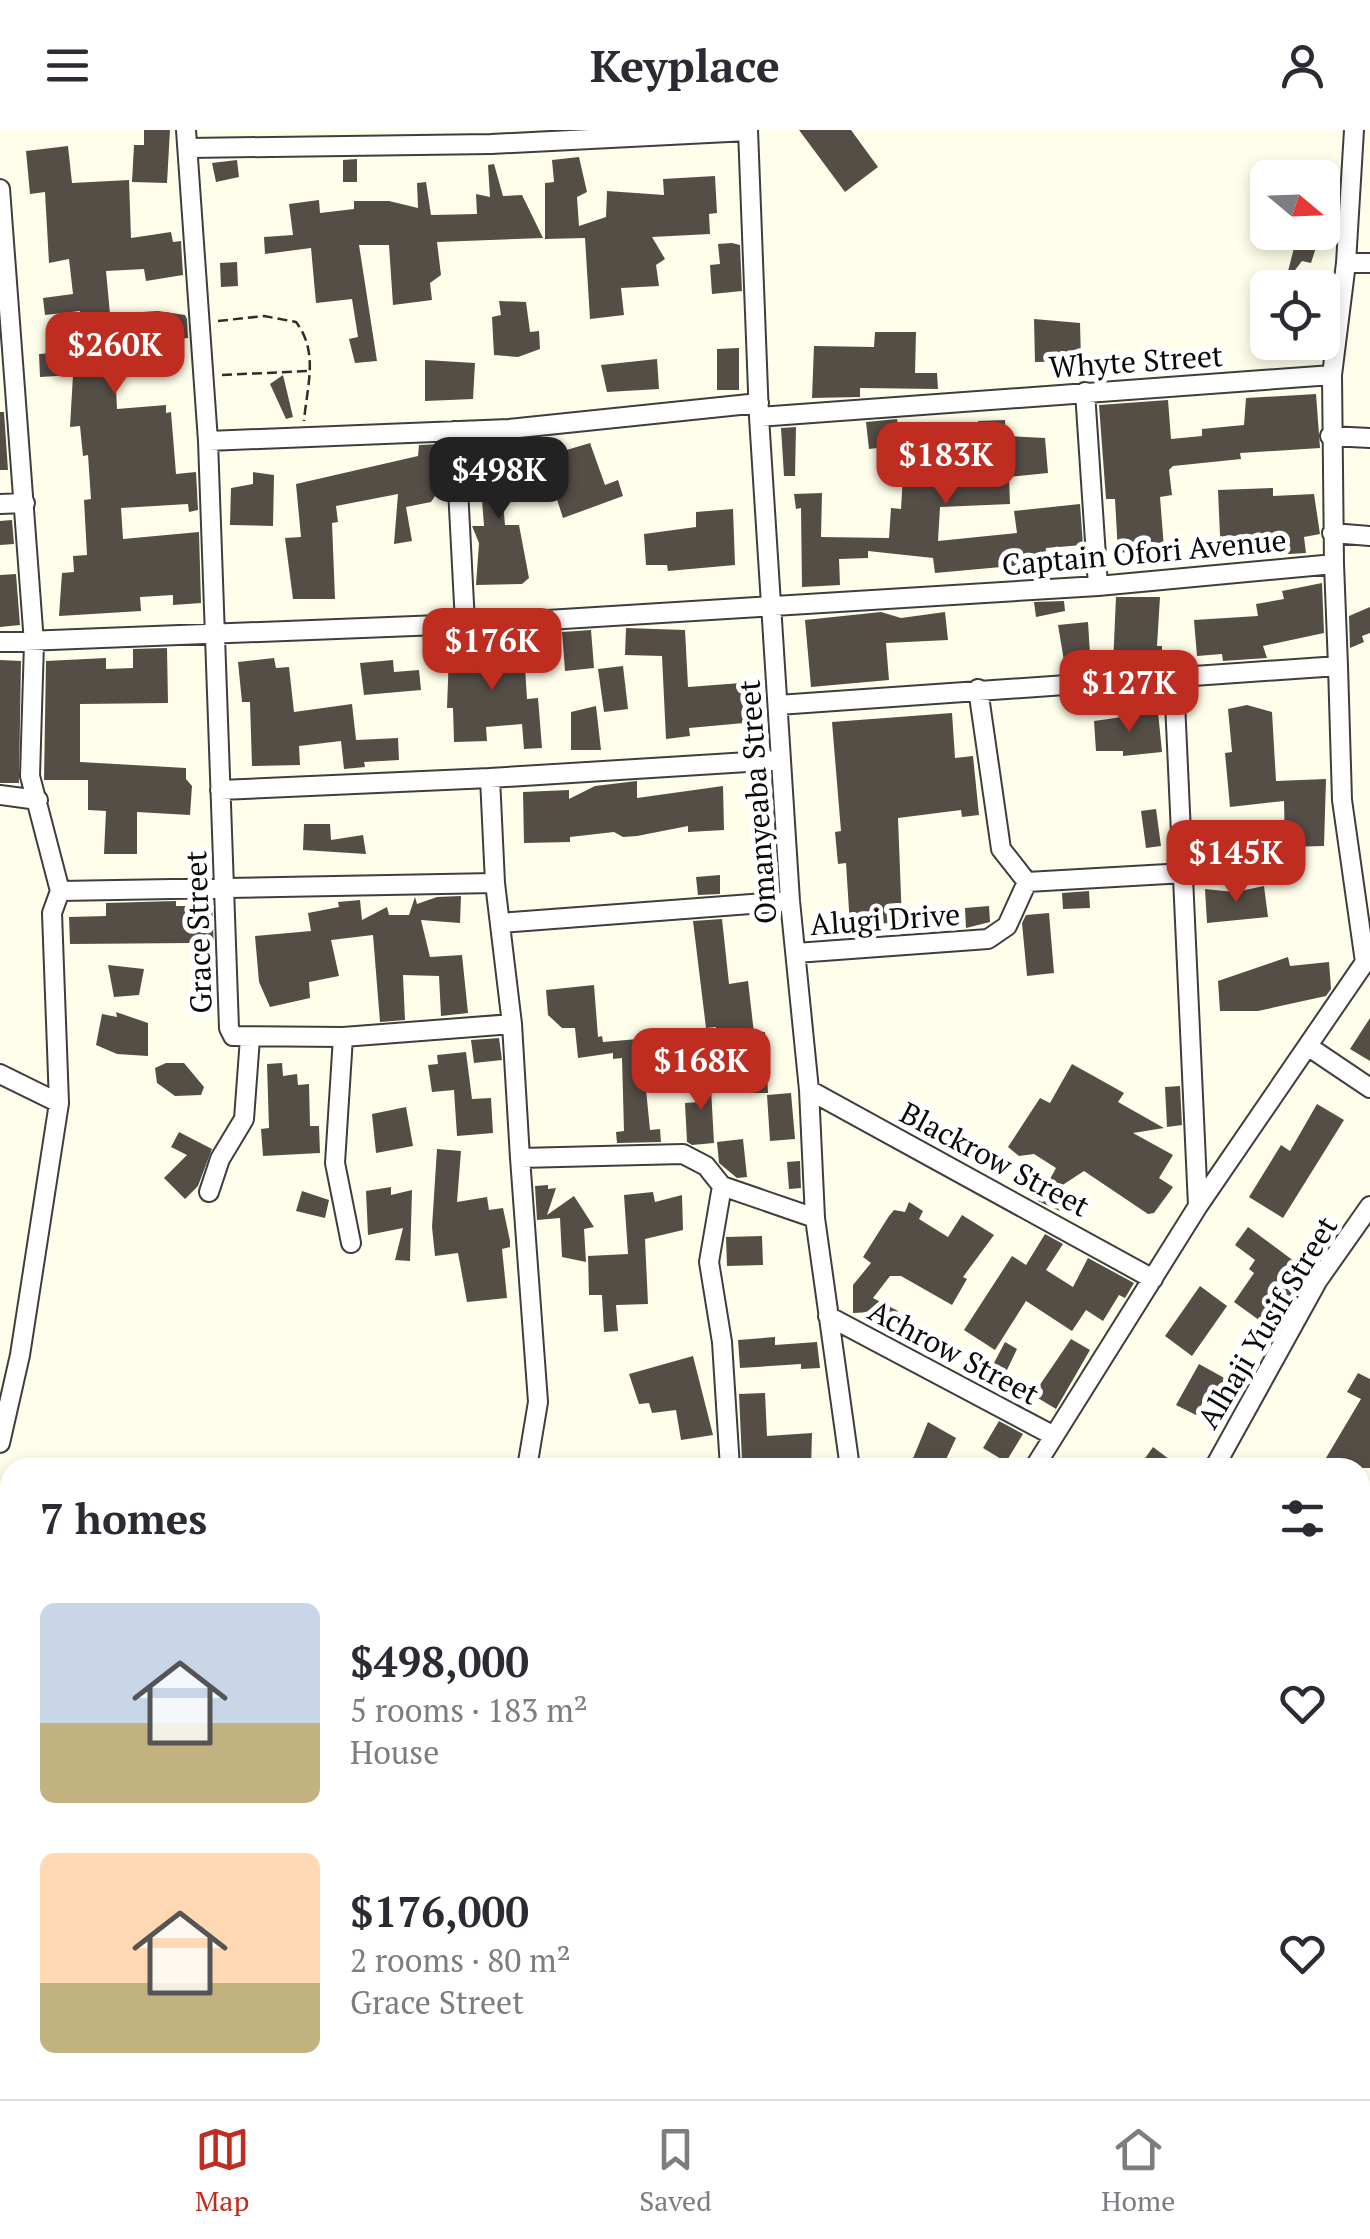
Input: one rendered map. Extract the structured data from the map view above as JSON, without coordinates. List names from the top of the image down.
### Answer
{
  "streets": {
    "street": [
      "Whyte Street",
      "Captain Ofori Avenue",
      "Omanyeaba Street",
      "Alugi Drive",
      "Grace Street",
      "Blackrow Street",
      "Alhaji Yusif Street",
      "Achrow Street"
    ]
  },
  "crossings": [
    ["Whyte Street", "Captain Ofori Avenue"],
    ["Whyte Street", "Omanyeaba Street"],
    ["Whyte Street", "Grace Street"],
    ["Captain Ofori Avenue", "Omanyeaba Street"],
    ["Captain Ofori Avenue", "Grace Street"],
    ["Omanyeaba Street", "Alugi Drive"],
    ["Omanyeaba Street", "Blackrow Street"],
    ["Omanyeaba Street", "Achrow Street"]
  ],
  "north": "right",
  "page": {
    "header": "Keyplace",
    "price": [
      "$260K",
      "$183K",
      "$498K",
      "$176K",
      "$127K",
      "$145K",
      "$168K"
    ],
    "heading": "7 homes",
    "list": [
      {
        "name": "$498,000",
        "note": "5 rooms · 183 m² · House"
      },
      {
        "name": "$176,000",
        "note": "2 rooms · 80 m² · Grace Street"
      }
    ],
    "tabs": ["Map", "Saved", "Home"]
  }
}
